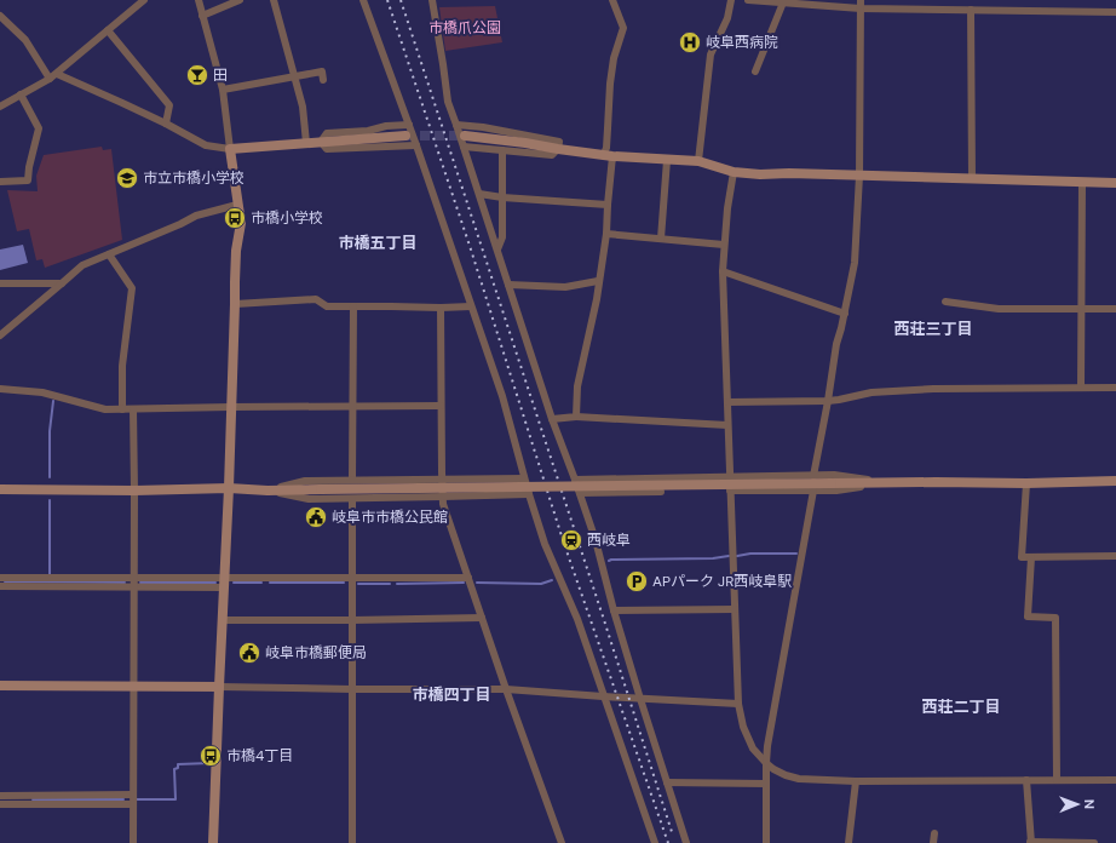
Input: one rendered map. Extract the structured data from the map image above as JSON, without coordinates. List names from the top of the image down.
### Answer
{
  "districts": [
    "市橋五丁目",
    "西荘三丁目",
    "市橋四丁目",
    "西荘二丁目"
  ],
  "parks": ["市橋爪公園"],
  "places": {
    "hospital": ["岐阜西病院"],
    "bar": ["田"],
    "school or university": ["市立市橋小学校"],
    "bus stop": ["市橋小学校", "市橋4丁目"],
    "public building": ["岐阜市市橋公民館", "岐阜市橋郵便局"],
    "station": ["西岐阜"],
    "parking": ["APパーク JR西岐阜駅"]
  },
  "north": "right"
}
